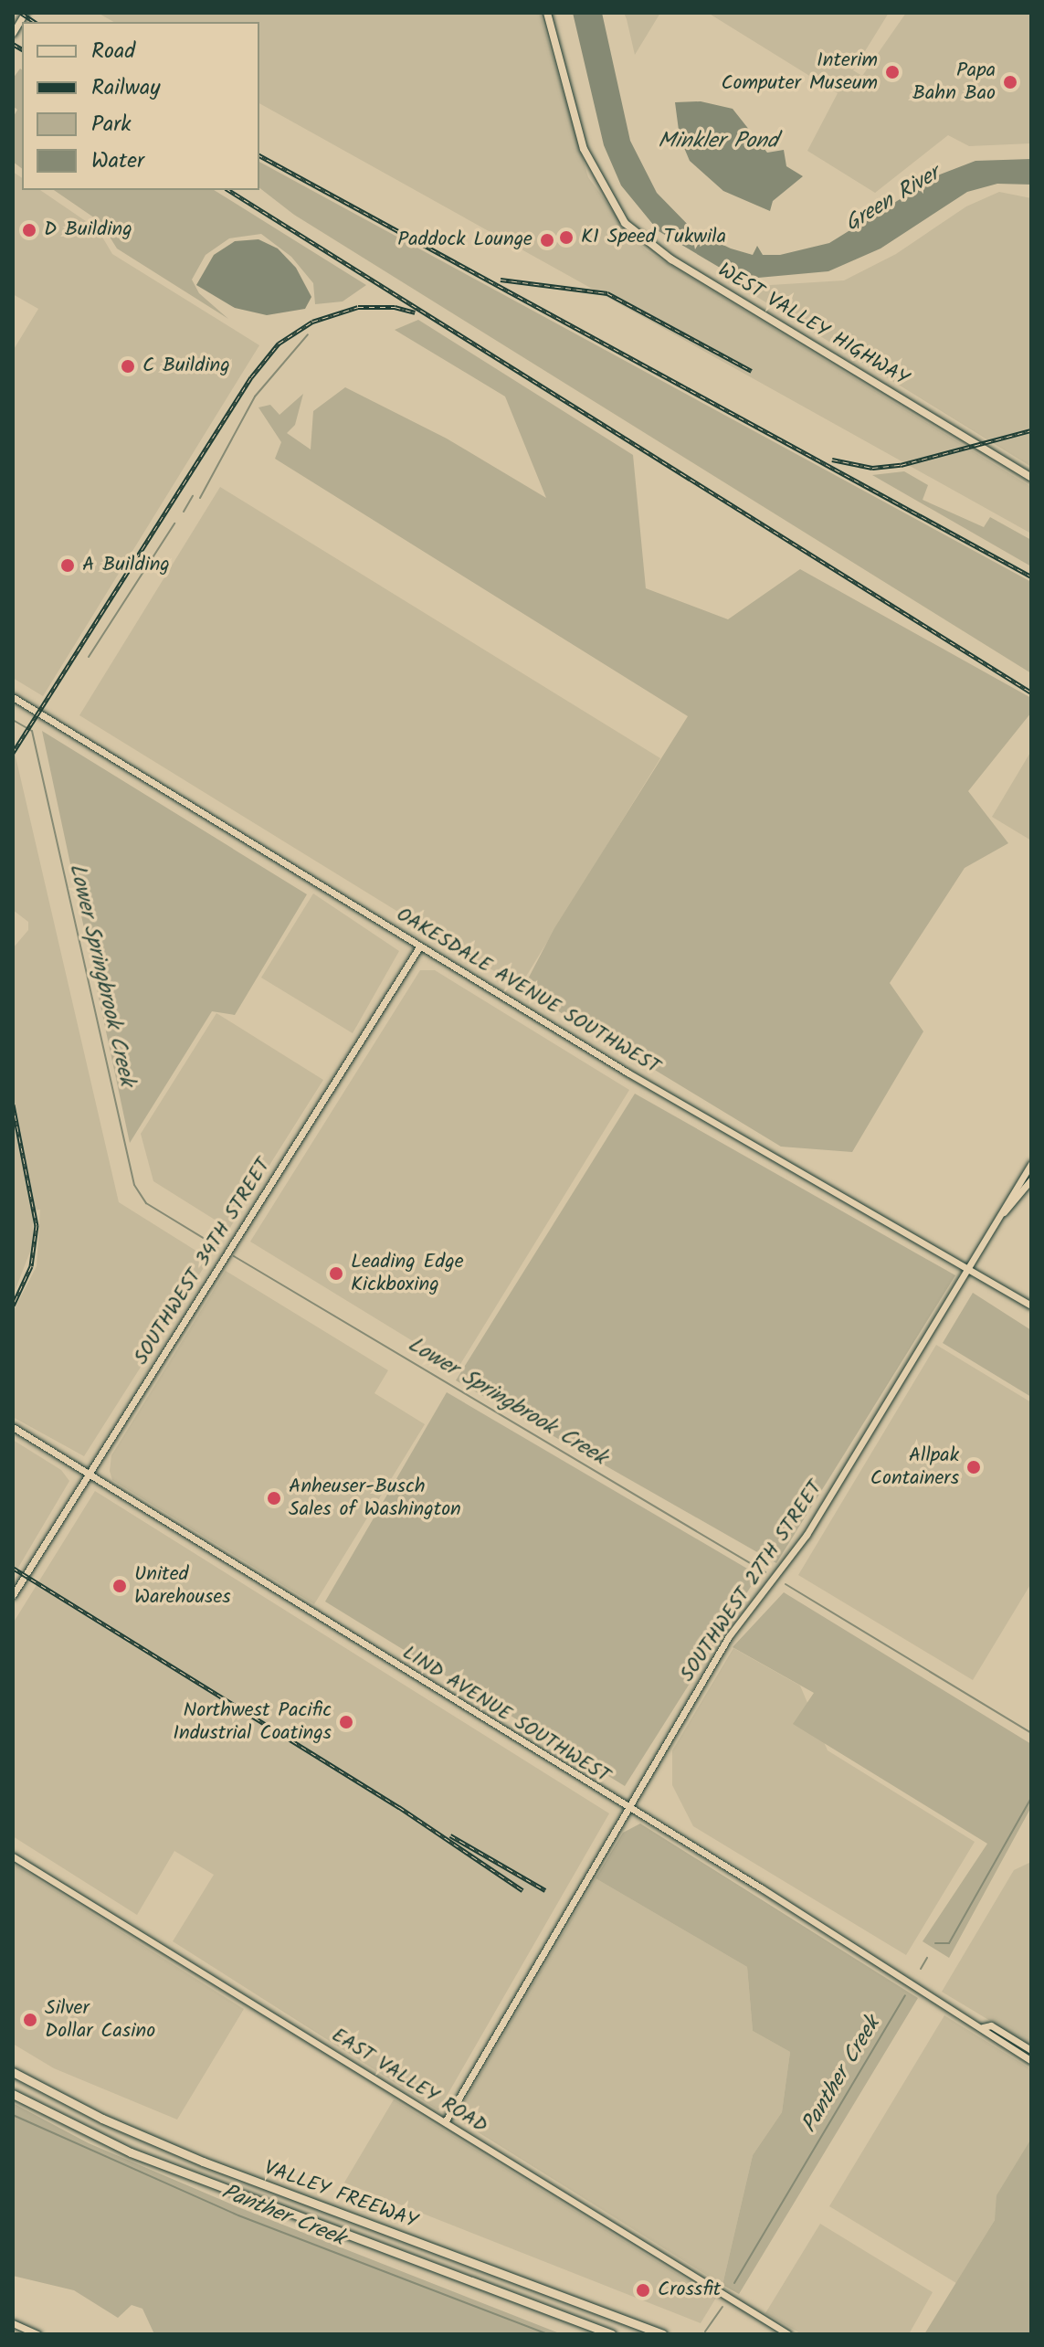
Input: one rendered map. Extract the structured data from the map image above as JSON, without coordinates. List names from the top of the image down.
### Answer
{
  "streets": {
    "highway": ["VALLEY FREEWAY"],
    "main road": ["WEST VALLEY HIGHWAY"],
    "street": [
      "OAKESDALE AVENUE SOUTHWEST",
      "SOUTHWEST 34TH STREET",
      "SOUTHWEST 27TH STREET",
      "LIND AVENUE SOUTHWEST",
      "EAST VALLEY ROAD"
    ]
  },
  "crossings": [
    ["OAKESDALE AVENUE SOUTHWEST", "SOUTHWEST 34TH STREET"],
    ["OAKESDALE AVENUE SOUTHWEST", "SOUTHWEST 27TH STREET"],
    ["SOUTHWEST 34TH STREET", "LIND AVENUE SOUTHWEST"],
    ["SOUTHWEST 27TH STREET", "LIND AVENUE SOUTHWEST"],
    ["SOUTHWEST 27TH STREET", "EAST VALLEY ROAD"]
  ],
  "water": [
    "Minkler Pond",
    "Green River",
    "Lower Springbrook Creek",
    "Panther Creek"
  ],
  "places": [
    "Interim Computer Museum",
    "Papa Bahn Bao",
    "D Building",
    "K1 Speed Tukwila",
    "Paddock Lounge",
    "C Building",
    "A Building",
    "Leading Edge Kickboxing",
    "Allpak Containers",
    "Anheuser-Busch Sales of Washington",
    "United Warehouses",
    "Northwest Pacific Industrial Coatings",
    "Silver Dollar Casino",
    "Crossfit"
  ],
  "legend": [
    "Road",
    "Railway",
    "Park",
    "Water"
  ]
}
